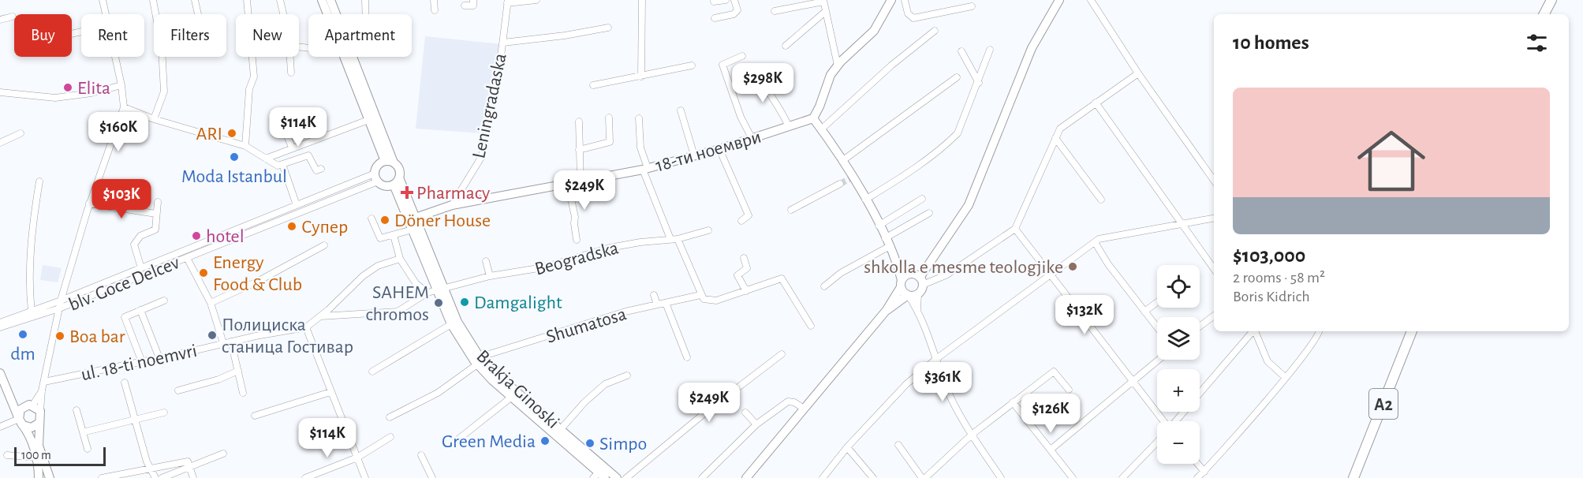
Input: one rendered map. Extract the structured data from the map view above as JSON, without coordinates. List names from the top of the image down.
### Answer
{
  "streets": {
    "main road": ["A2"],
    "street": [
      "Leningradaska",
      "18-ти ноември",
      "Beogradska",
      "blv. Goce Delcev",
      "Shumatosa",
      "ul. 18-ti noemvri",
      "Brakja Ginoski"
    ]
  },
  "crossings": [
    ["Leningradaska", "18-ти ноември"],
    ["18-ти ноември", "Brakja Ginoski"],
    ["Beogradska", "Brakja Ginoski"],
    ["blv. Goce Delcev", "Brakja Ginoski"],
    ["Shumatosa", "Brakja Ginoski"]
  ],
  "places": {
    "other": [
      "Elita",
      "ARI",
      "Moda Istanbul",
      "Döner House",
      "Супер",
      "hotel",
      "shkolla e mesme teologjike",
      "Energy Food & Club",
      "Damgalight",
      "SAHEM chromos",
      "dm",
      "Полициска станица Гостивар",
      "Boa bar",
      "Green Media",
      "Simpo"
    ],
    "health": ["Pharmacy"]
  },
  "scale_bar": "100 m",
  "page": {
    "chip": [
      "Buy",
      "Rent",
      "Filters",
      "New",
      "Apartment"
    ],
    "heading": "10 homes",
    "price": [
      "$298K",
      "$114K",
      "$160K",
      "$249K",
      "$103K",
      "$132K",
      "$361K",
      "$249K",
      "$126K",
      "$114K"
    ],
    "list": [
      {
        "name": "$103,000",
        "note": "2 rooms · 58 m² · Boris Kidrich"
      }
    ],
    "map_buttons": ["+", "−"],
    "scale": "100 m"
  }
}
